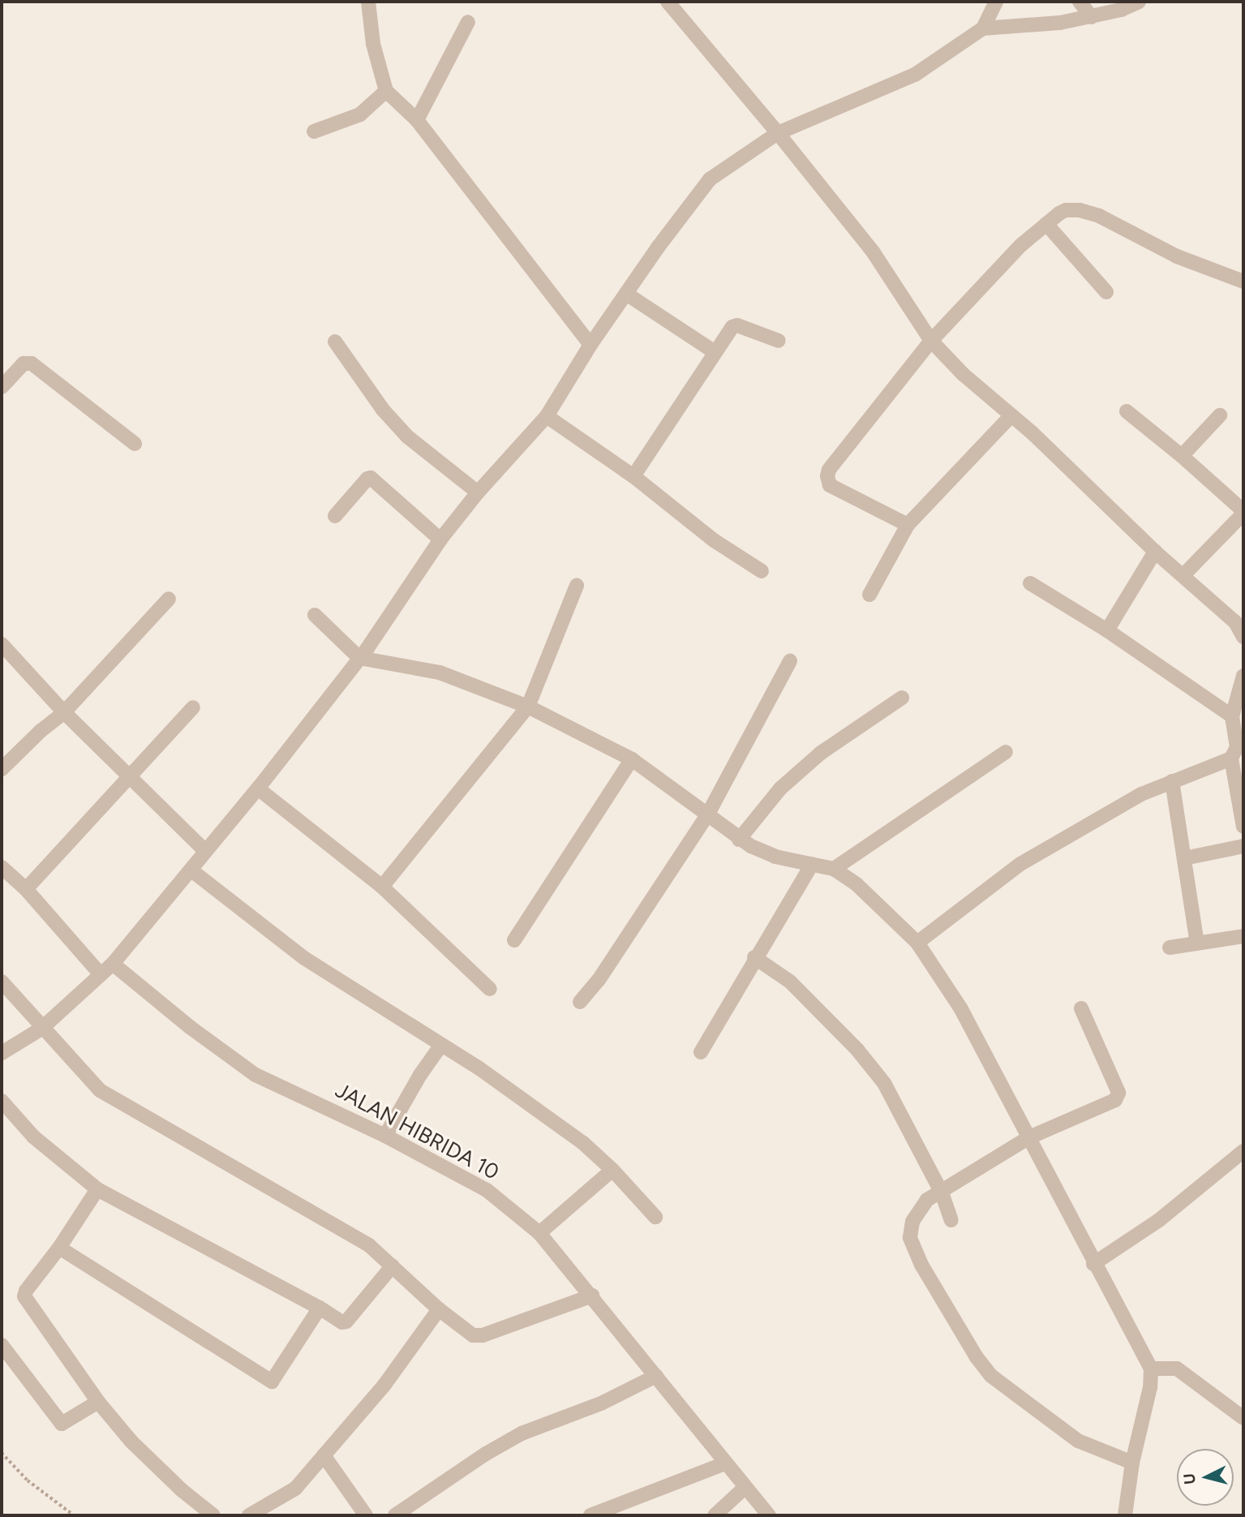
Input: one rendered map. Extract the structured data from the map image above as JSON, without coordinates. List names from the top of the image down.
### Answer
{
  "streets": {
    "street": ["JALAN HIBRIDA 10"]
  },
  "north": "left"
}
